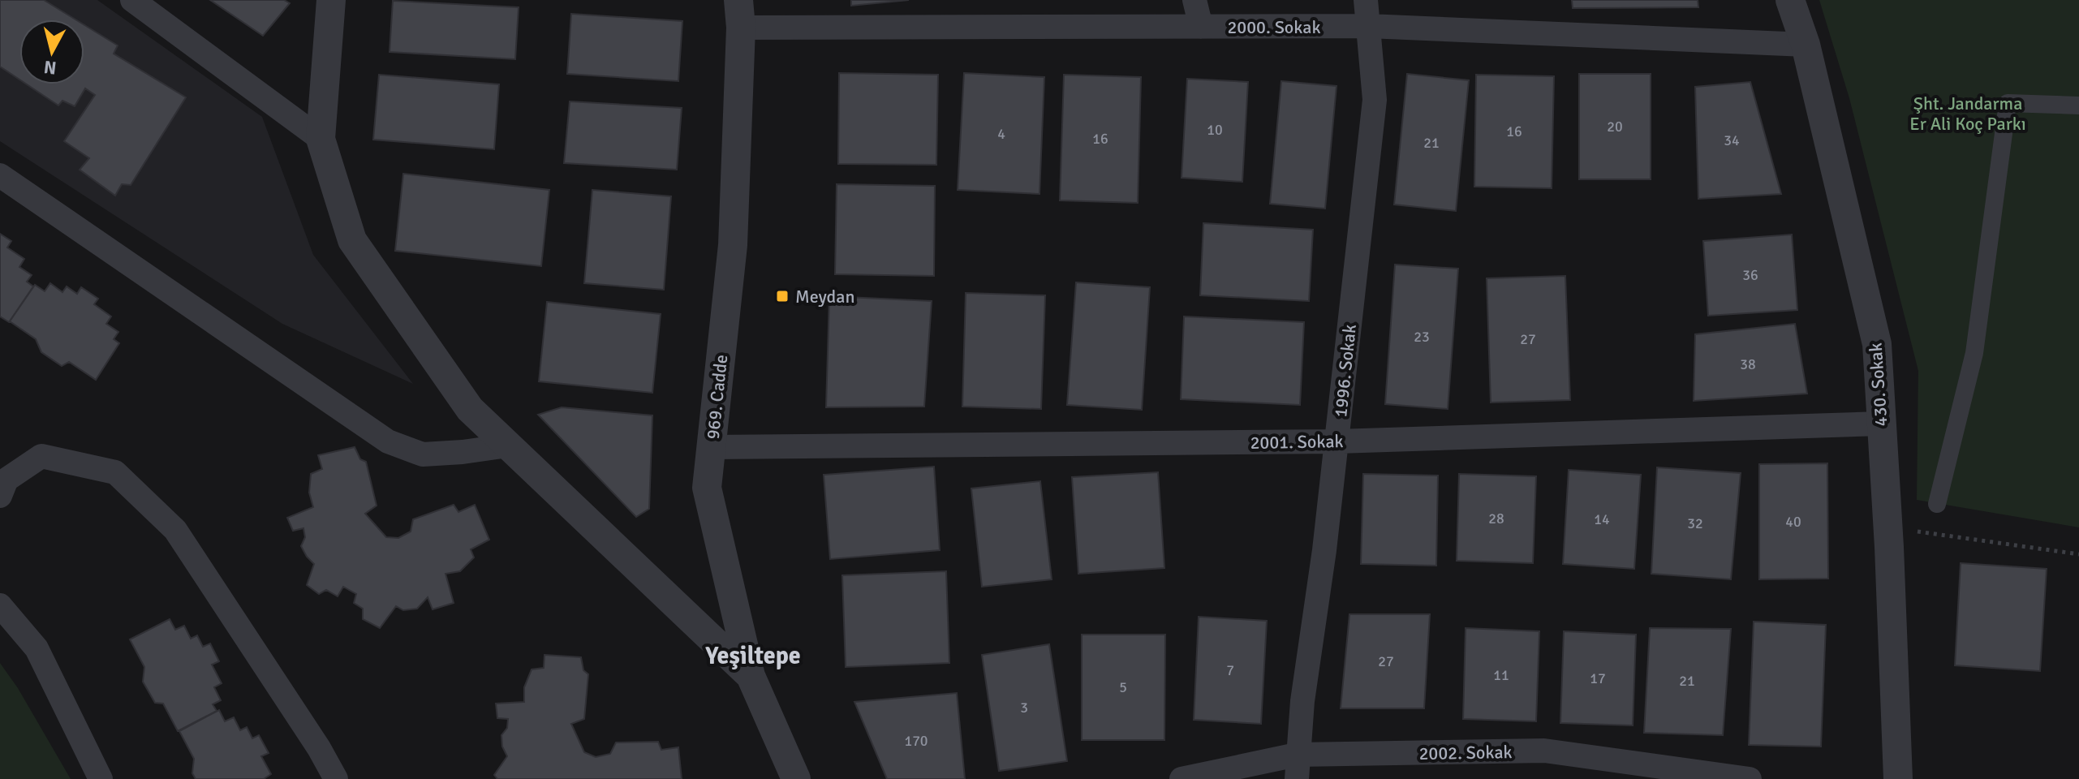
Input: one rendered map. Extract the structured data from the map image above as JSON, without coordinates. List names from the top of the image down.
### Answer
{
  "streets": {
    "street": [
      "2000. Sokak",
      "1996. Sokak",
      "430. Sokak",
      "969. Cadde",
      "2001. Sokak",
      "2002. Sokak"
    ]
  },
  "crossings": [
    ["2000. Sokak", "1996. Sokak"],
    ["2000. Sokak", "430. Sokak"],
    ["2000. Sokak", "969. Cadde"],
    ["1996. Sokak", "2001. Sokak"],
    ["1996. Sokak", "2002. Sokak"],
    ["430. Sokak", "2001. Sokak"],
    ["969. Cadde", "2001. Sokak"]
  ],
  "districts": ["Yeşiltepe"],
  "parks": ["Şht. Jandarma Er Ali Koç Parkı"],
  "places": {
    "transit": ["Meydan"]
  },
  "house_numbers": [
    "20",
    "10",
    "16",
    "4",
    "16",
    "34",
    "21",
    "36",
    "23",
    "27",
    "38",
    "28",
    "14",
    "40",
    "32",
    "27",
    "7",
    "11",
    "17",
    "21",
    "5",
    "3",
    "170"
  ],
  "north": "bottom"
}
